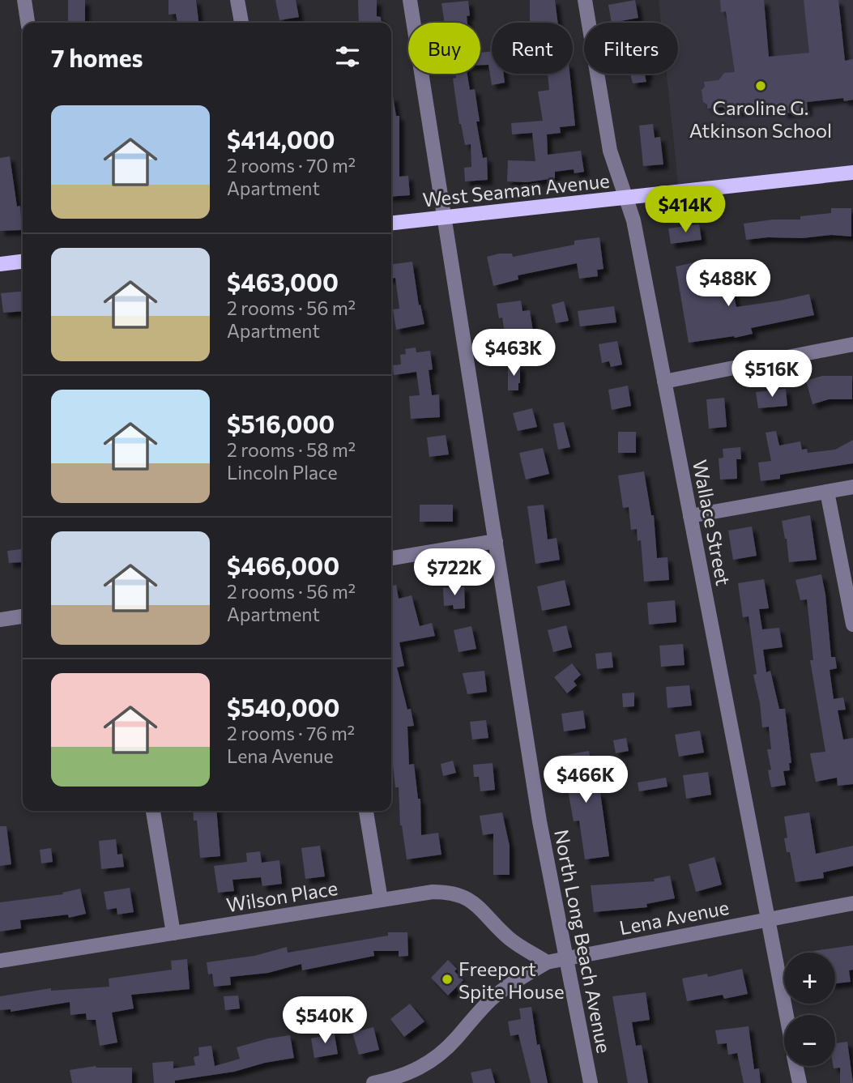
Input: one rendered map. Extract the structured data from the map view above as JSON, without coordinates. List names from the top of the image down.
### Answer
{
  "streets": {
    "main road": ["West Seaman Avenue"],
    "street": [
      "Wallace Street",
      "Wilson Place",
      "Lena Avenue",
      "North Long Beach Avenue"
    ]
  },
  "crossings": [
    ["West Seaman Avenue", "Wallace Street"],
    ["West Seaman Avenue", "North Long Beach Avenue"],
    ["Wallace Street", "Lena Avenue"],
    ["Wilson Place", "Lena Avenue"],
    ["Lena Avenue", "North Long Beach Avenue"]
  ],
  "places": ["Caroline G. Atkinson School", "Freeport Spite House"],
  "page": {
    "chip": ["Buy", "Rent", "Filters"],
    "heading": "7 homes",
    "list": [
      {
        "name": "$414,000",
        "note": "2 rooms · 70 m² · Apartment"
      },
      {
        "name": "$463,000",
        "note": "2 rooms · 56 m² · Apartment"
      },
      {
        "name": "$516,000",
        "note": "2 rooms · 58 m² · Lincoln Place"
      },
      {
        "name": "$466,000",
        "note": "2 rooms · 56 m² · Apartment"
      },
      {
        "name": "$540,000",
        "note": "2 rooms · 76 m² · Lena Avenue"
      }
    ],
    "price": [
      "$414K",
      "$488K",
      "$463K",
      "$516K",
      "$722K",
      "$466K",
      "$540K"
    ],
    "map_buttons": ["+", "−"]
  }
}
